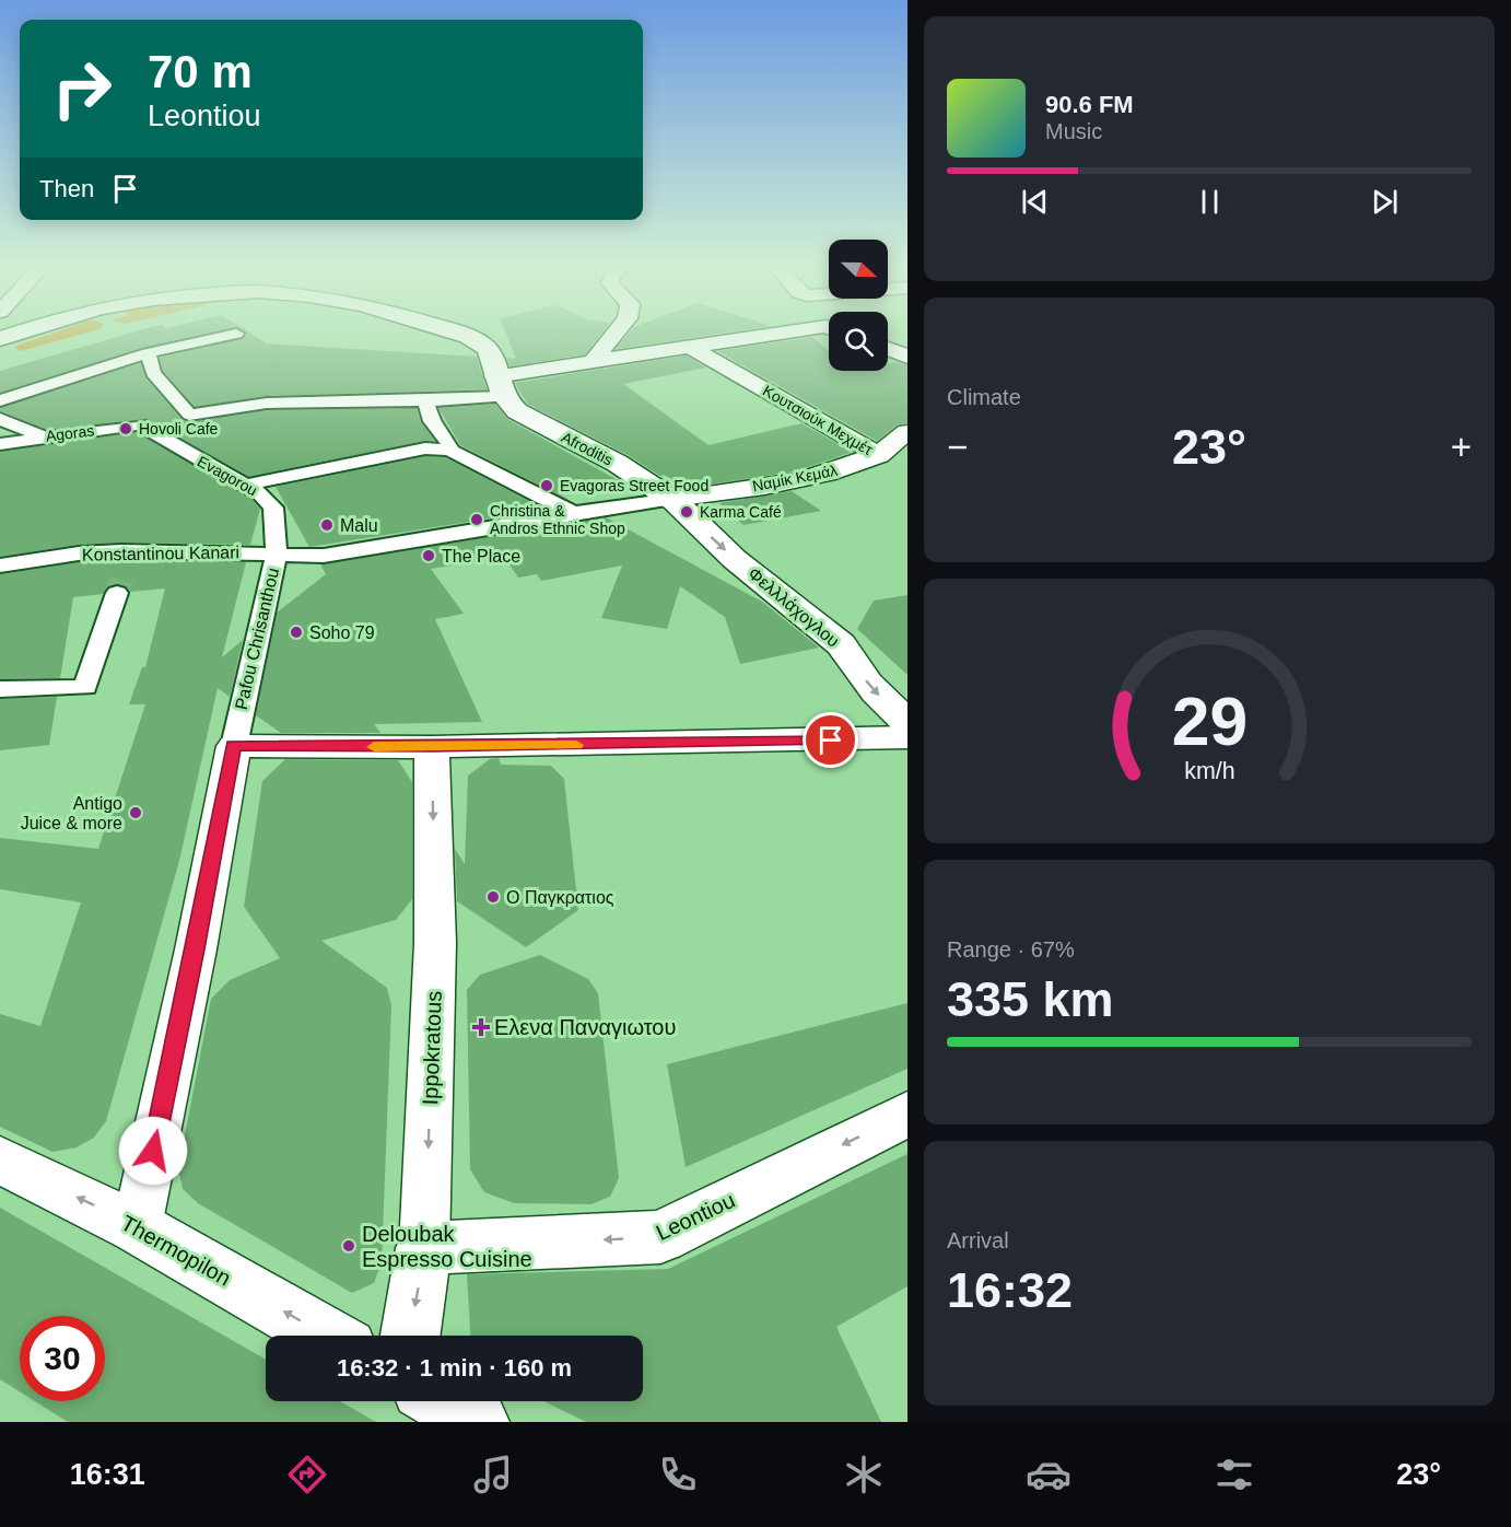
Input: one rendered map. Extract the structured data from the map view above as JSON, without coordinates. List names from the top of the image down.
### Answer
{
  "streets": {
    "street": [
      "Κουτσιούκ Μεχμέτ",
      "Agoras",
      "Afroditis",
      "Evagorou",
      "Ναμίκ Κεμάλ",
      "Konstantinou Kanari",
      "Φελλλάχογλου",
      "Pafou Chrisanthou",
      "Ippokratous",
      "Leontiou",
      "Thermopilon"
    ]
  },
  "crossings": [
    ["Κουτσιούκ Μεχμέτ", "Ναμίκ Κεμάλ"],
    ["Agoras", "Evagorou"],
    ["Afroditis", "Ναμίκ Κεμάλ"],
    ["Afroditis", "Konstantinou Kanari"],
    ["Afroditis", "Φελλλάχογλου"],
    ["Evagorou", "Konstantinou Kanari"],
    ["Evagorou", "Pafou Chrisanthou"],
    ["Ναμίκ Κεμάλ", "Konstantinou Kanari"],
    ["Ναμίκ Κεμάλ", "Φελλλάχογλου"],
    ["Konstantinou Kanari", "Φελλλάχογλου"],
    ["Konstantinou Kanari", "Pafou Chrisanthou"],
    ["Pafou Chrisanthou", "Thermopilon"],
    ["Ippokratous", "Leontiou"]
  ],
  "one_way": [
    "Φελλλάχογλου",
    "Ippokratous",
    "Leontiou",
    "Thermopilon"
  ],
  "places": {
    "other": [
      "Hovoli Cafe",
      "Evagoras Street Food",
      "Karma Café",
      "Christina & Andros Ethnic Shop",
      "Malu",
      "The Place",
      "Soho 79",
      "Antigo Juice & more",
      "Ο Παγκρατιος",
      "Deloubak Espresso Cuisine"
    ],
    "health": ["Ελενα Παναγιωτου"]
  },
  "north": "right",
  "page": {
    "turn": ["70 m", "Leontiou"],
    "song": ["90.6 FM", "Music"],
    "then": "Then",
    "tile": [
      "Climate",
      ["Range · 67%", "335 km"],
      ["Arrival", "16:32"]
    ],
    "heat": ["−", "23°", "+"],
    "limit": "30",
    "trip": "16:32 · 1 min · 160 m",
    "tabs": ["16:31", "23°"],
    "gauge": ["29", "km/h"]
  }
}
